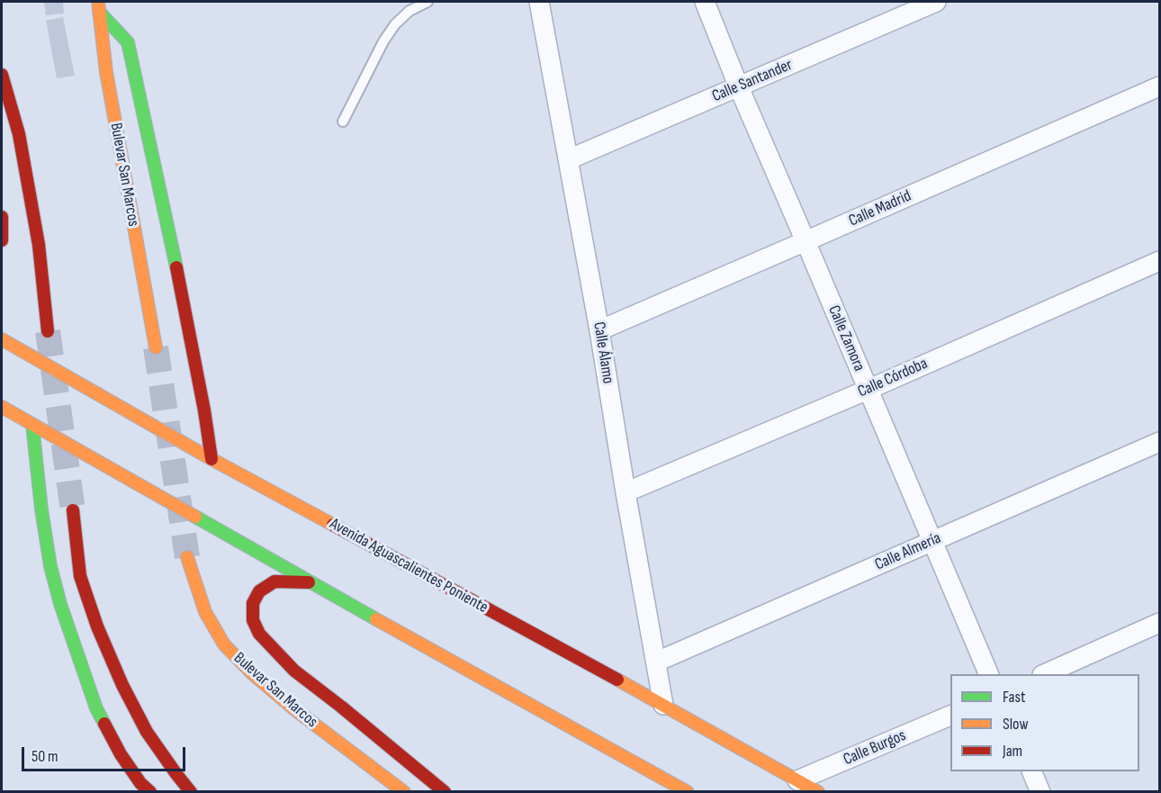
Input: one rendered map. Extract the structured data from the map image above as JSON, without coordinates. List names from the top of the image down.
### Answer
{
  "streets": {
    "main road": ["Bulevar San Marcos", "Avenida Aguascalientes Poniente"],
    "street": [
      "Calle Santander",
      "Calle Madrid",
      "Calle Zamora",
      "Calle Álamo",
      "Calle Córdoba",
      "Calle Almería",
      "Calle Burgos"
    ]
  },
  "crossings": [
    ["Calle Santander", "Calle Zamora"],
    ["Calle Santander", "Calle Álamo"],
    ["Calle Madrid", "Calle Zamora"],
    ["Calle Madrid", "Calle Álamo"],
    ["Calle Zamora", "Calle Córdoba"],
    ["Calle Zamora", "Calle Almería"],
    ["Calle Álamo", "Calle Córdoba"],
    ["Calle Álamo", "Calle Almería"],
    ["Calle Álamo", "Avenida Aguascalientes Poniente"],
    ["Avenida Aguascalientes Poniente", "Calle Burgos"]
  ],
  "legend": ["Fast", "Slow", "Jam"],
  "scale_bar": "50 m"
}
